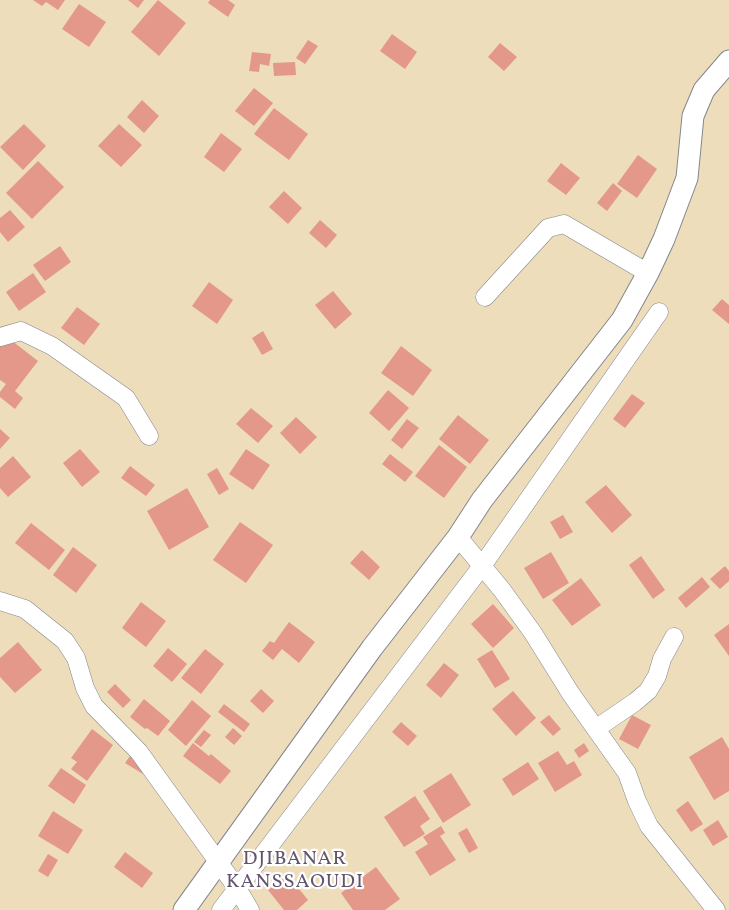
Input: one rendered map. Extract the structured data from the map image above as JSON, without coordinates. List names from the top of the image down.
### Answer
{
  "districts": ["DJIBANAR KANSSAOUDI"]
}
